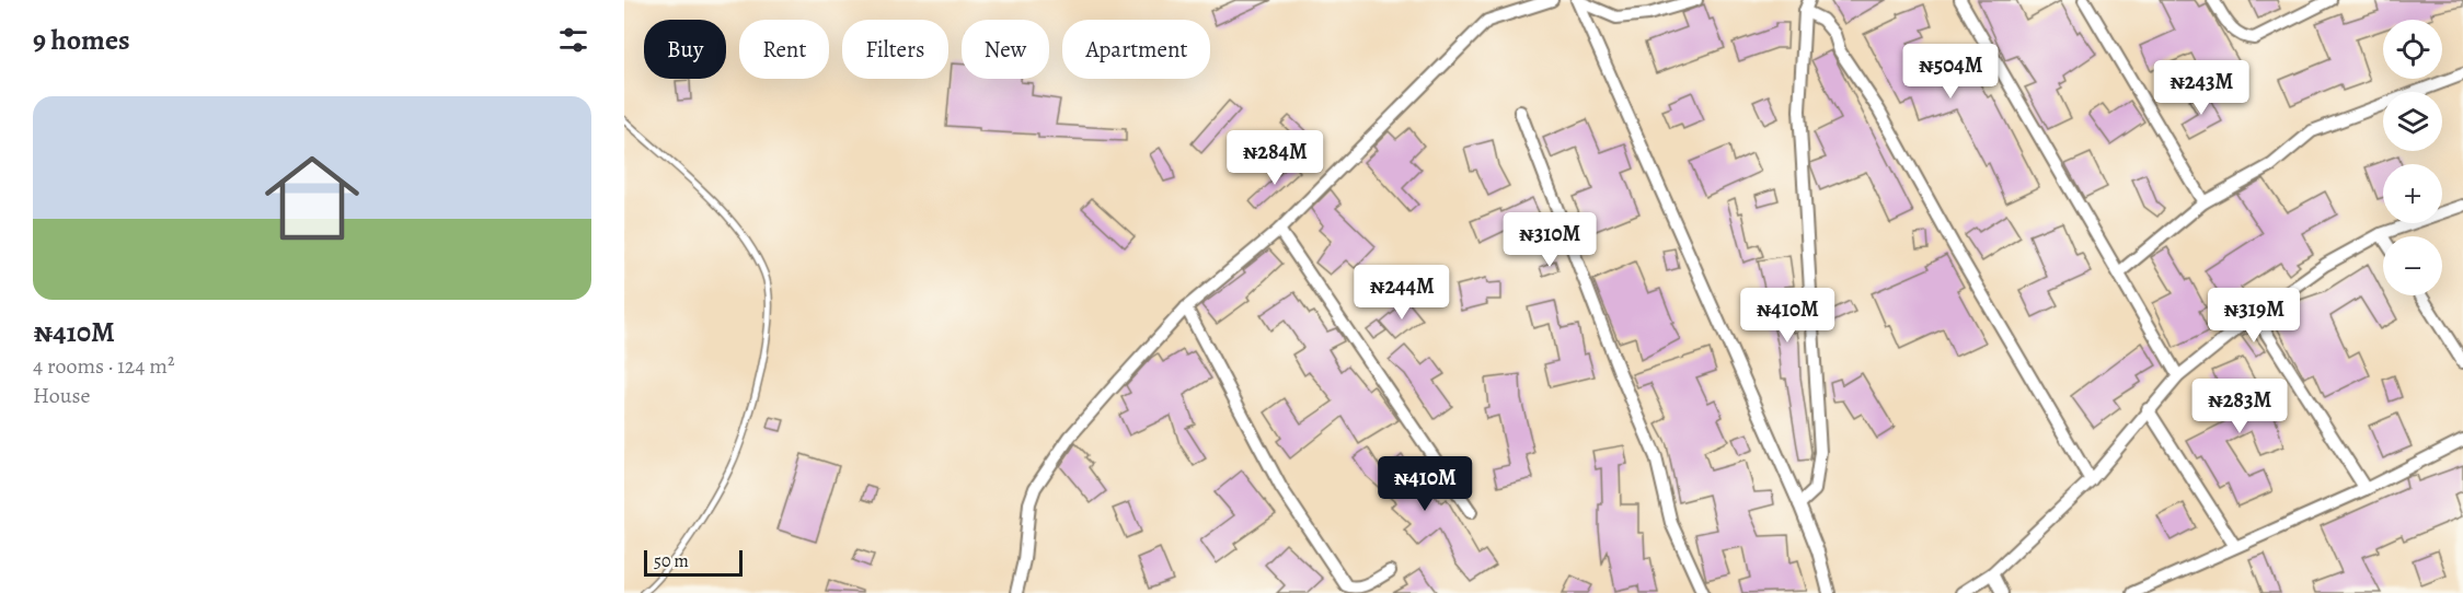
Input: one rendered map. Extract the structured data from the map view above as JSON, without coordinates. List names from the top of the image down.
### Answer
{
  "scale_bar": "50 m",
  "page": {
    "heading": "9 homes",
    "map_buttons": ["+", "−"],
    "chip": [
      "Buy",
      "Rent",
      "Filters",
      "New",
      "Apartment"
    ],
    "price": [
      "₦504M",
      "₦243M",
      "₦284M",
      "₦310M",
      "₦244M",
      "₦410M",
      "₦319M",
      "₦283M",
      "₦410M"
    ],
    "list": [
      {
        "name": "₦410M",
        "note": "4 rooms · 124 m² · House"
      }
    ],
    "scale": "50 m"
  }
}
